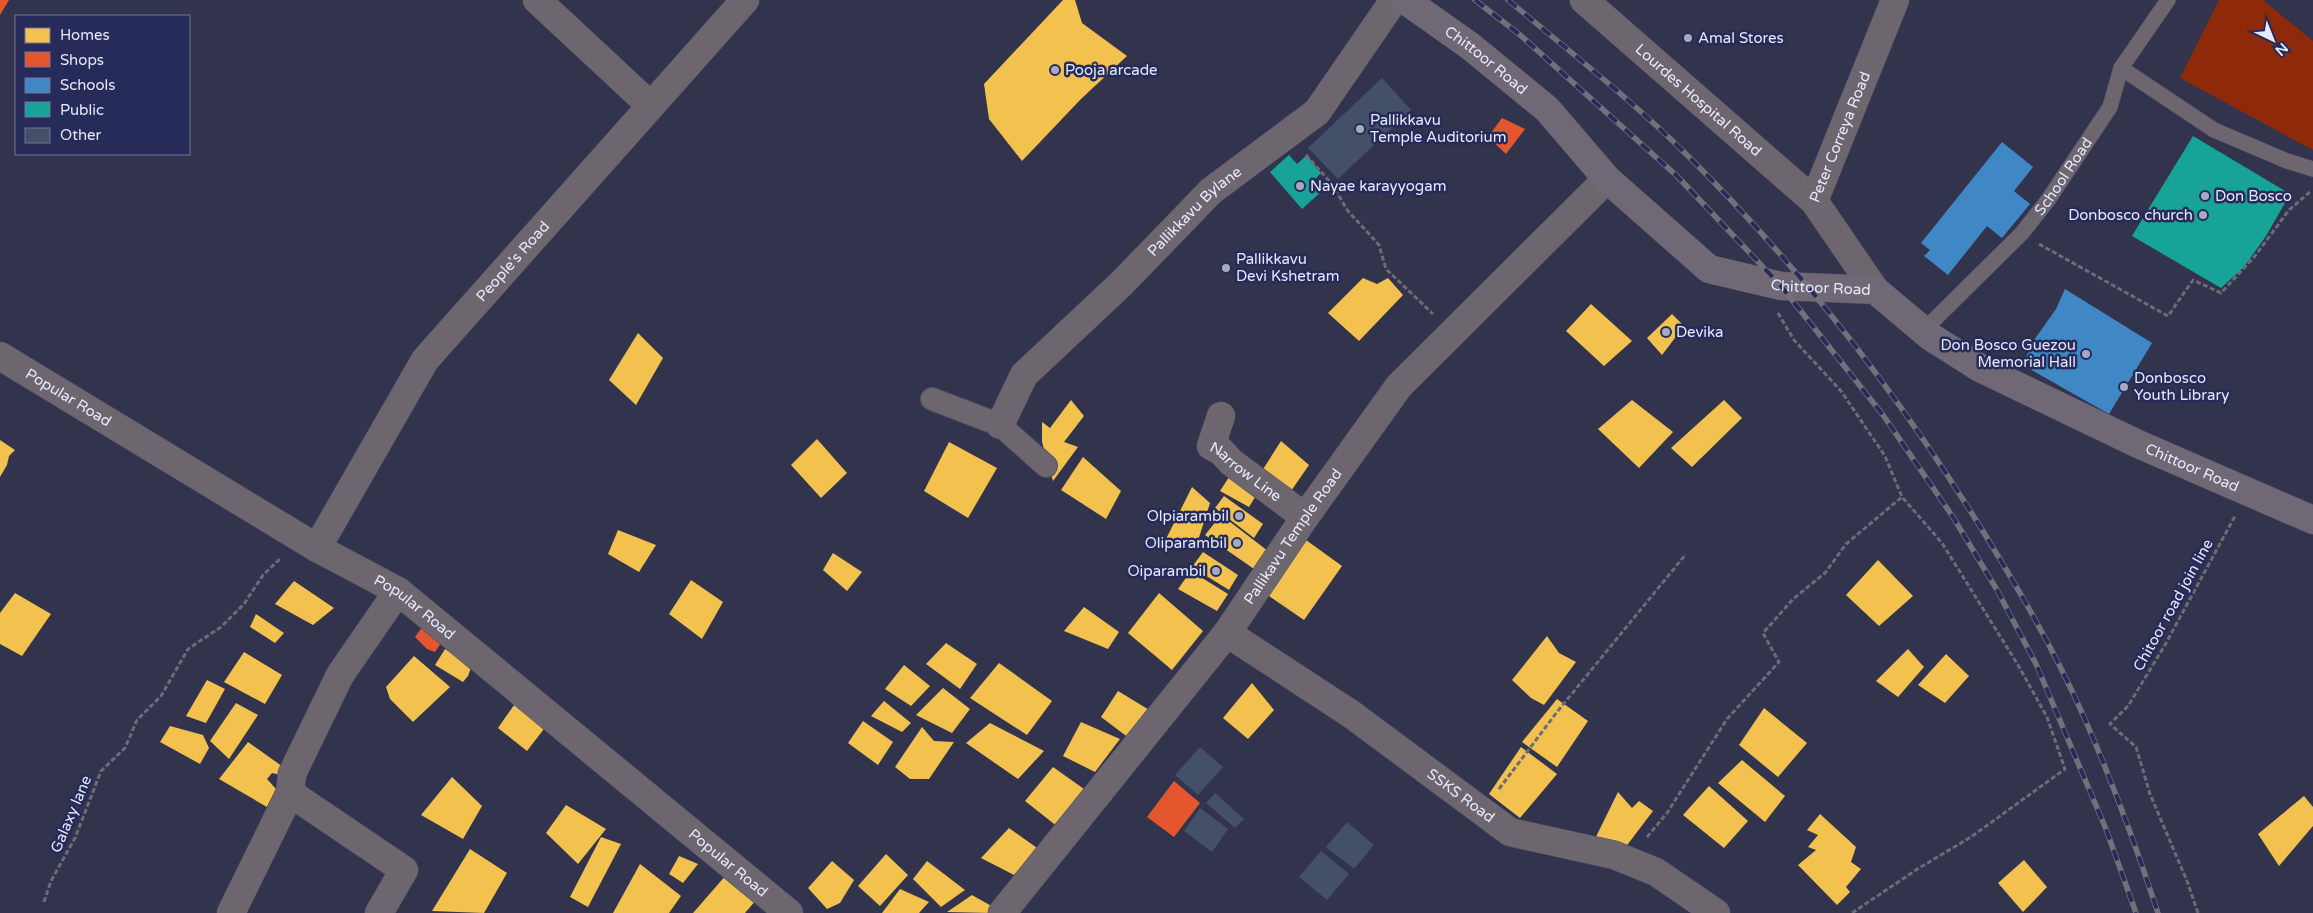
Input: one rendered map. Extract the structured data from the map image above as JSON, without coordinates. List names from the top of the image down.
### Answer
{
  "streets": {
    "main road": ["Chittoor Road"],
    "street": [
      "Lourdes Hospital Road",
      "Peter Correya Road",
      "Pallikkavu Bylane",
      "People's Road",
      "Popular Road",
      "Narrow Line",
      "Pallikavu Temple Road",
      "SSKS Road"
    ],
    "lane": ["School Road"],
    "path": ["Chitoor road join line", "Galaxy lane"]
  },
  "crossings": [
    ["Chittoor Road", "Peter Correya Road"],
    ["Chittoor Road", "School Road"],
    ["Chittoor Road", "Pallikavu Temple Road"],
    ["Chittoor Road", "Chitoor road join line"],
    ["Lourdes Hospital Road", "Peter Correya Road"],
    ["People's Road", "Popular Road"],
    ["People's Road", "Galaxy lane"],
    ["Popular Road", "Galaxy lane"],
    ["Narrow Line", "Pallikavu Temple Road"],
    ["Pallikavu Temple Road", "SSKS Road"]
  ],
  "places": [
    "Amal Stores",
    "Pooja arcade",
    "Pallikkavu Temple Auditorium",
    "Nayae karayyogam",
    "Don Bosco",
    "Donbosco church",
    "Pallikkavu Devi Kshetram",
    "Devika",
    "Don Bosco Guezou Memorial Hall",
    "Donbosco Youth Library",
    "Olpiarambil",
    "Oliparambil",
    "Oiparambil"
  ],
  "legend": [
    "Homes",
    "Shops",
    "Schools",
    "Public",
    "Other"
  ],
  "north": "bottom right"
}
